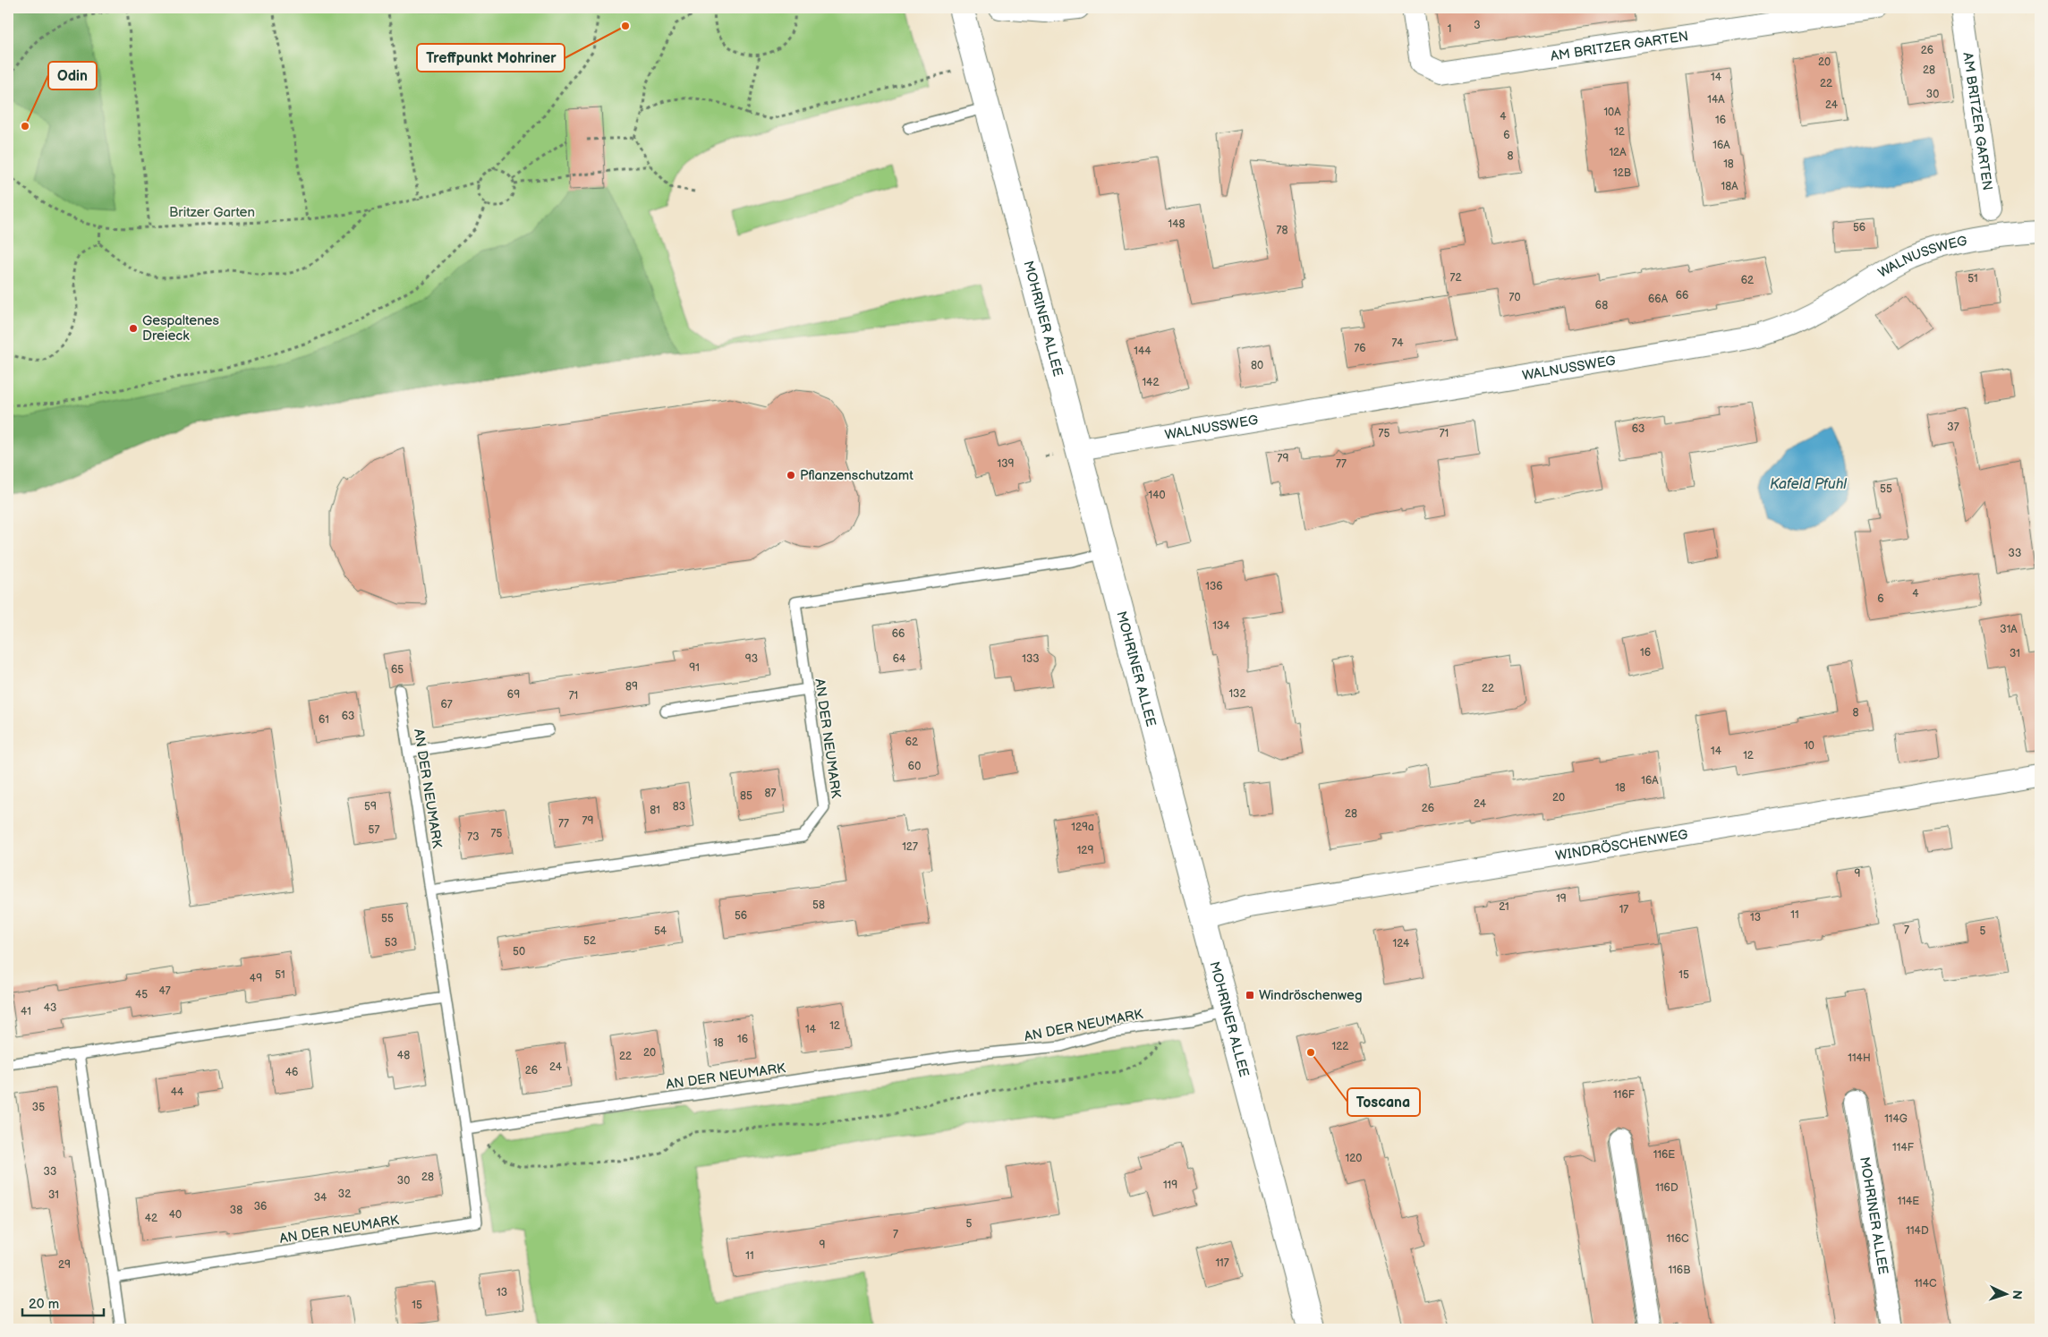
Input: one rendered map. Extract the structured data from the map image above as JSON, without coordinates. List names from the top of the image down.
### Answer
{
  "streets": {
    "main road": ["MOHRINER ALLEE"],
    "street": ["AM BRITZER GARTEN", "WALNUSSWEG", "WINDRÖSCHENWEG"],
    "lane": ["AN DER NEUMARK"]
  },
  "crossings": [
    ["AM BRITZER GARTEN", "WALNUSSWEG"],
    ["WALNUSSWEG", "MOHRINER ALLEE"],
    ["MOHRINER ALLEE", "AN DER NEUMARK"],
    ["MOHRINER ALLEE", "WINDRÖSCHENWEG"]
  ],
  "water": ["Kafeld Pfuhl"],
  "parks": ["Britzer Garten"],
  "places": {
    "other": [
      "Treffpunkt Mohriner",
      "Odin",
      "Gespaltenes Dreieck",
      "Pflanzenschutzamt",
      "Toscana"
    ],
    "transit": ["Windröschenweg"]
  },
  "house_numbers": [
    "3",
    "1",
    "26",
    "20",
    "28",
    "14",
    "22",
    "30",
    "14A",
    "24",
    "10A",
    "4",
    "16",
    "12",
    "6",
    "16A",
    "12A",
    "8",
    "18",
    "12B",
    "18A",
    "148",
    "56",
    "78",
    "72",
    "51",
    "62",
    "66",
    "70",
    "66A",
    "68",
    "74",
    "76",
    "144",
    "80",
    "142",
    "37",
    "63",
    "75",
    "71",
    "79",
    "139",
    "77",
    "55",
    "140",
    "33",
    "136",
    "4",
    "6",
    "134",
    "31A",
    "66",
    "16",
    "31",
    "93",
    "64",
    "133",
    "91",
    "65",
    "89",
    "22",
    "132",
    "69",
    "71",
    "67",
    "8",
    "63",
    "61",
    "62",
    "10",
    "14",
    "12",
    "60",
    "16A",
    "18",
    "87",
    "85",
    "20",
    "24",
    "59",
    "83",
    "26",
    "81",
    "28",
    "79",
    "77",
    "129a",
    "57",
    "75",
    "73",
    "127",
    "129",
    "9",
    "19",
    "58",
    "21",
    "17",
    "11",
    "56",
    "13",
    "55",
    "7",
    "54",
    "5",
    "52",
    "53",
    "124",
    "50",
    "51",
    "15",
    "49",
    "47",
    "45",
    "43",
    "41",
    "12",
    "14",
    "16",
    "18",
    "122",
    "20",
    "48",
    "22",
    "114H",
    "24",
    "26",
    "46",
    "44",
    "116F",
    "35",
    "114G",
    "114F",
    "116E",
    "120",
    "33",
    "28",
    "30",
    "119",
    "116D",
    "32",
    "31",
    "34",
    "114E",
    "36",
    "38",
    "40",
    "42",
    "5",
    "114D",
    "7",
    "116C",
    "9",
    "11",
    "117",
    "29",
    "116B",
    "114C",
    "13",
    "15"
  ],
  "scale_bar": "20 m",
  "north": "right"
}
